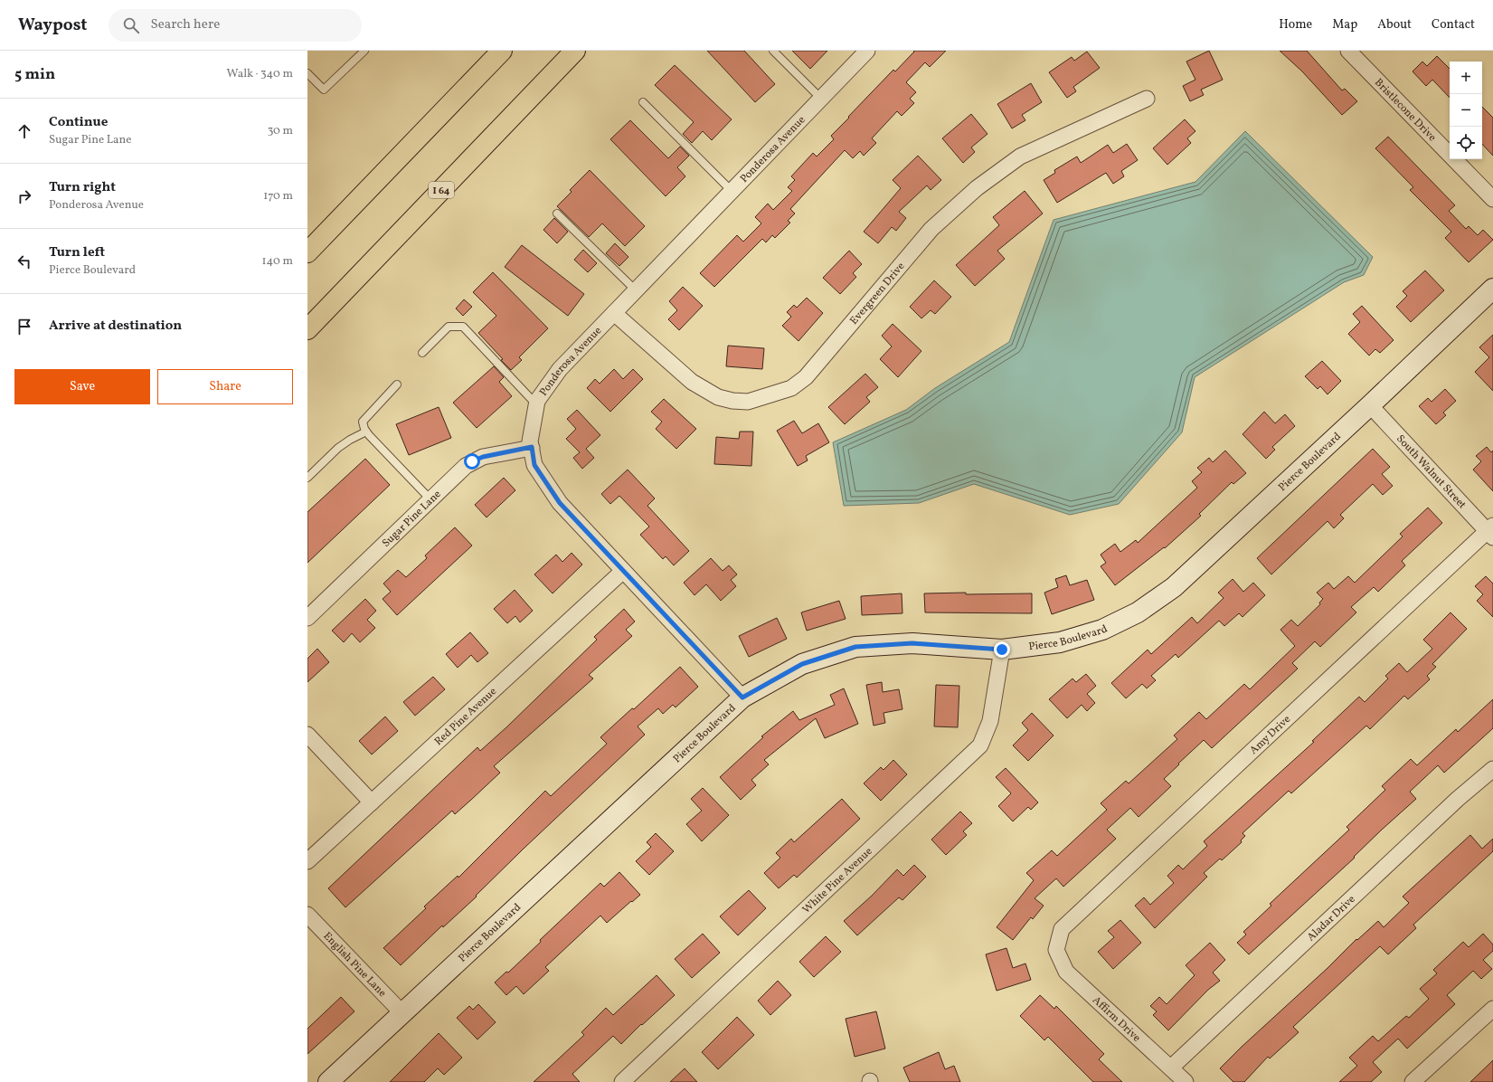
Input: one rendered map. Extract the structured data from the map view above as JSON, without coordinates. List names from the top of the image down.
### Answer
{
  "streets": {
    "highway": ["I 64"],
    "street": [
      "Bristlecone Drive",
      "Ponderosa Avenue",
      "Evergreen Drive",
      "Pierce Boulevard",
      "South Walnut Street",
      "Sugar Pine Lane",
      "Red Pine Avenue",
      "Amy Drive",
      "White Pine Avenue",
      "Aladar Drive",
      "English Pine Lane",
      "Affirm Drive"
    ]
  },
  "crossings": [
    ["Ponderosa Avenue", "Evergreen Drive"],
    ["Ponderosa Avenue", "Pierce Boulevard"],
    ["Ponderosa Avenue", "Sugar Pine Lane"],
    ["Ponderosa Avenue", "Red Pine Avenue"],
    ["Pierce Boulevard", "South Walnut Street"],
    ["Pierce Boulevard", "White Pine Avenue"],
    ["Pierce Boulevard", "English Pine Lane"],
    ["South Walnut Street", "Amy Drive"],
    ["Amy Drive", "Affirm Drive"],
    ["Aladar Drive", "Affirm Drive"]
  ],
  "page": {
    "header": "Waypost",
    "search": "Search here",
    "nav": [
      "Home",
      "Map",
      "About",
      "Contact"
    ],
    "heading": ["5 min", "Walk · 340 m"],
    "map_buttons": ["+", "−"],
    "list": [
      ["Continue", "Sugar Pine Lane", "30 m"],
      ["Turn right", "Ponderosa Avenue", "170 m"],
      ["Turn left", "Pierce Boulevard", "140 m"],
      "Arrive at destination"
    ],
    "buttons": ["Save", "Share"]
  }
}
